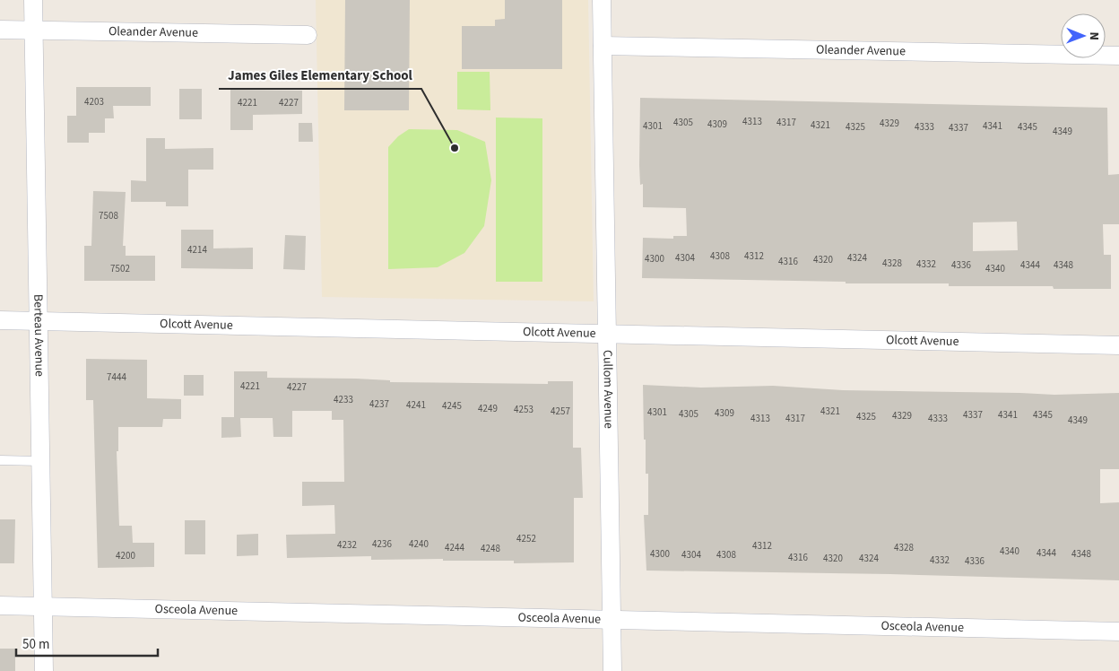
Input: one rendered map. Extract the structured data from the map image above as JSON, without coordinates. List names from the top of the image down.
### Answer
{
  "streets": {
    "street": [
      "Oleander Avenue",
      "Olcott Avenue",
      "Berteau Avenue",
      "Cullom Avenue",
      "Osceola Avenue"
    ]
  },
  "crossings": [
    ["Oleander Avenue", "Berteau Avenue"],
    ["Oleander Avenue", "Cullom Avenue"],
    ["Olcott Avenue", "Berteau Avenue"],
    ["Olcott Avenue", "Cullom Avenue"],
    ["Berteau Avenue", "Osceola Avenue"],
    ["Cullom Avenue", "Osceola Avenue"]
  ],
  "places": ["James Giles Elementary School"],
  "house_numbers": [
    "4203",
    "4221",
    "4227",
    "4313",
    "4305",
    "4317",
    "4329",
    "4309",
    "4321",
    "4301",
    "4341",
    "4325",
    "4333",
    "4345",
    "4337",
    "4349",
    "7508",
    "4214",
    "4308",
    "4312",
    "4304",
    "4324",
    "4300",
    "4320",
    "4316",
    "4328",
    "4332",
    "4336",
    "4344",
    "4348",
    "7502",
    "4340",
    "7444",
    "4221",
    "4227",
    "4233",
    "4237",
    "4241",
    "4245",
    "4249",
    "4253",
    "4257",
    "4321",
    "4301",
    "4309",
    "4305",
    "4337",
    "4341",
    "4345",
    "4329",
    "4325",
    "4313",
    "4317",
    "4333",
    "4349",
    "4252",
    "4236",
    "4240",
    "4232",
    "4312",
    "4244",
    "4328",
    "4248",
    "4340",
    "4344",
    "4300",
    "4348",
    "4304",
    "4308",
    "4200",
    "4316",
    "4320",
    "4324",
    "4332",
    "4336"
  ],
  "scale_bar": "50 m",
  "north": "right"
}
